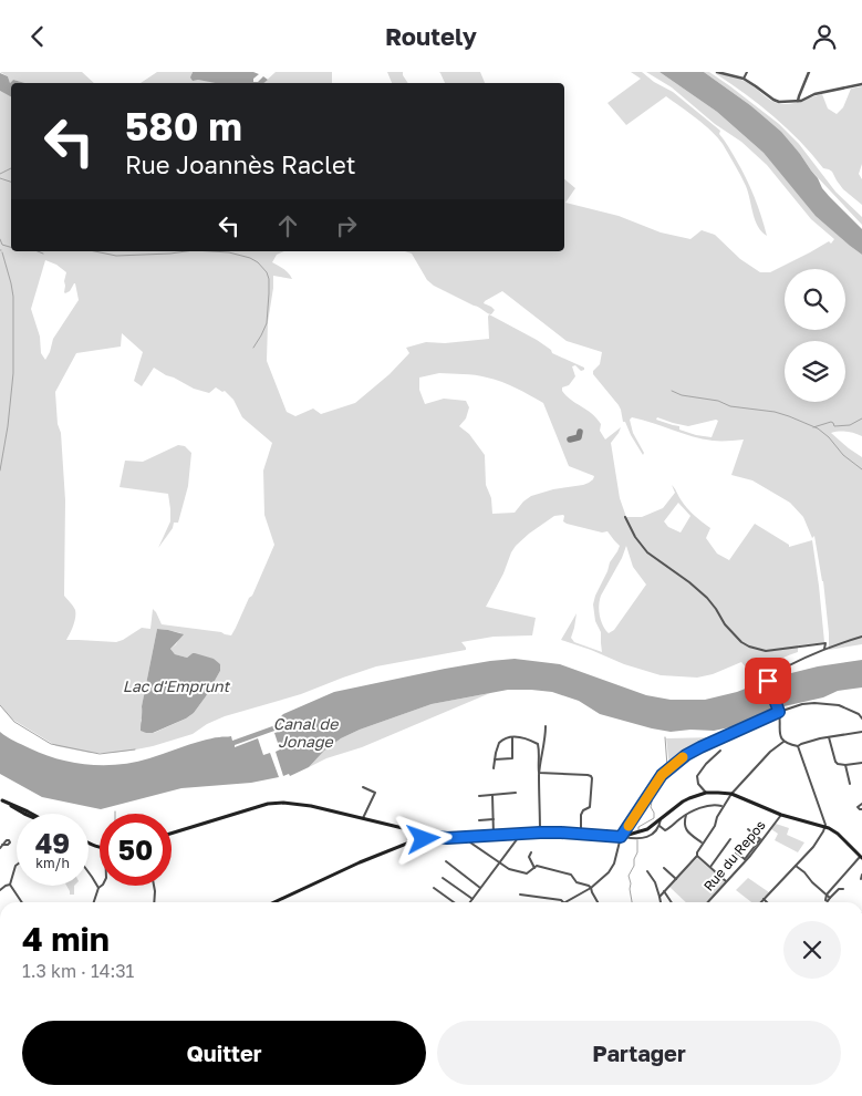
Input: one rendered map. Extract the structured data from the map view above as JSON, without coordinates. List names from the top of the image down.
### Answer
{
  "streets": {
    "street": ["Rue du Repos"]
  },
  "water": ["Lac d'Emprunt", "Canal de Jonage"],
  "page": {
    "header": "Routely",
    "turn": ["580 m", "Rue Joannès Raclet"],
    "speed": "49 km/h",
    "limit": "50",
    "heading": ["4 min", "1.3 km · 14:31"],
    "buttons": ["Quitter", "Partager"]
  }
}
